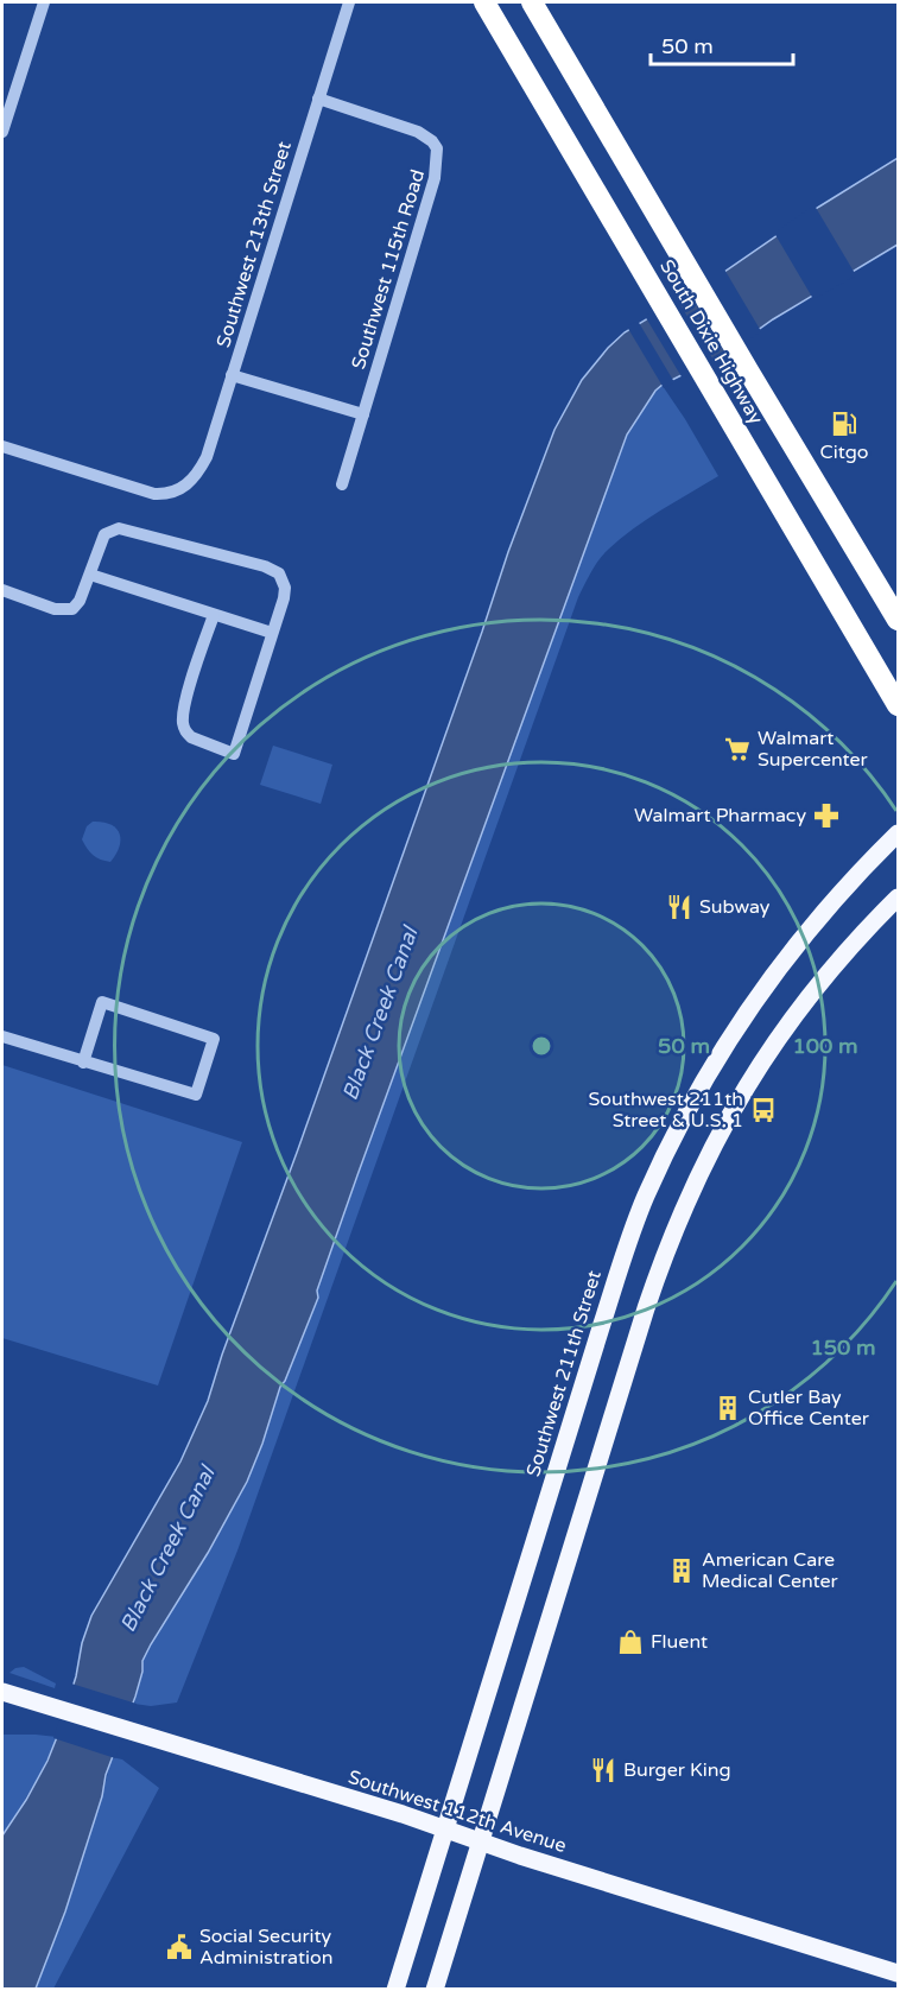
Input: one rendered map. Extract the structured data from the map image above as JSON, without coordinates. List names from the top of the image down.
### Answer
{
  "streets": {
    "highway": ["South Dixie Highway"],
    "main road": ["Southwest 211th Street", "Southwest 112th Avenue"],
    "street": ["Southwest 213th Street", "Southwest 115th Road"]
  },
  "crossings": [
    ["Southwest 213th Street", "Southwest 115th Road"],
    ["Southwest 211th Street", "Southwest 112th Avenue"]
  ],
  "water": ["Black Creek Canal"],
  "places": {
    "fuel station": ["Citgo"],
    "supermarket": ["Walmart Supercenter"],
    "pharmacy": ["Walmart Pharmacy"],
    "restaurant": ["Subway", "Burger King"],
    "bus stop": ["Southwest 211th Street & U.S. 1"],
    "building": ["Cutler Bay Office Center", "American Care Medical Center"],
    "shop": ["Fluent"],
    "public building": ["Social Security Administration"]
  },
  "scale_bar": "50 m",
  "rings": ["50 m", "100 m", "150 m"]
}
